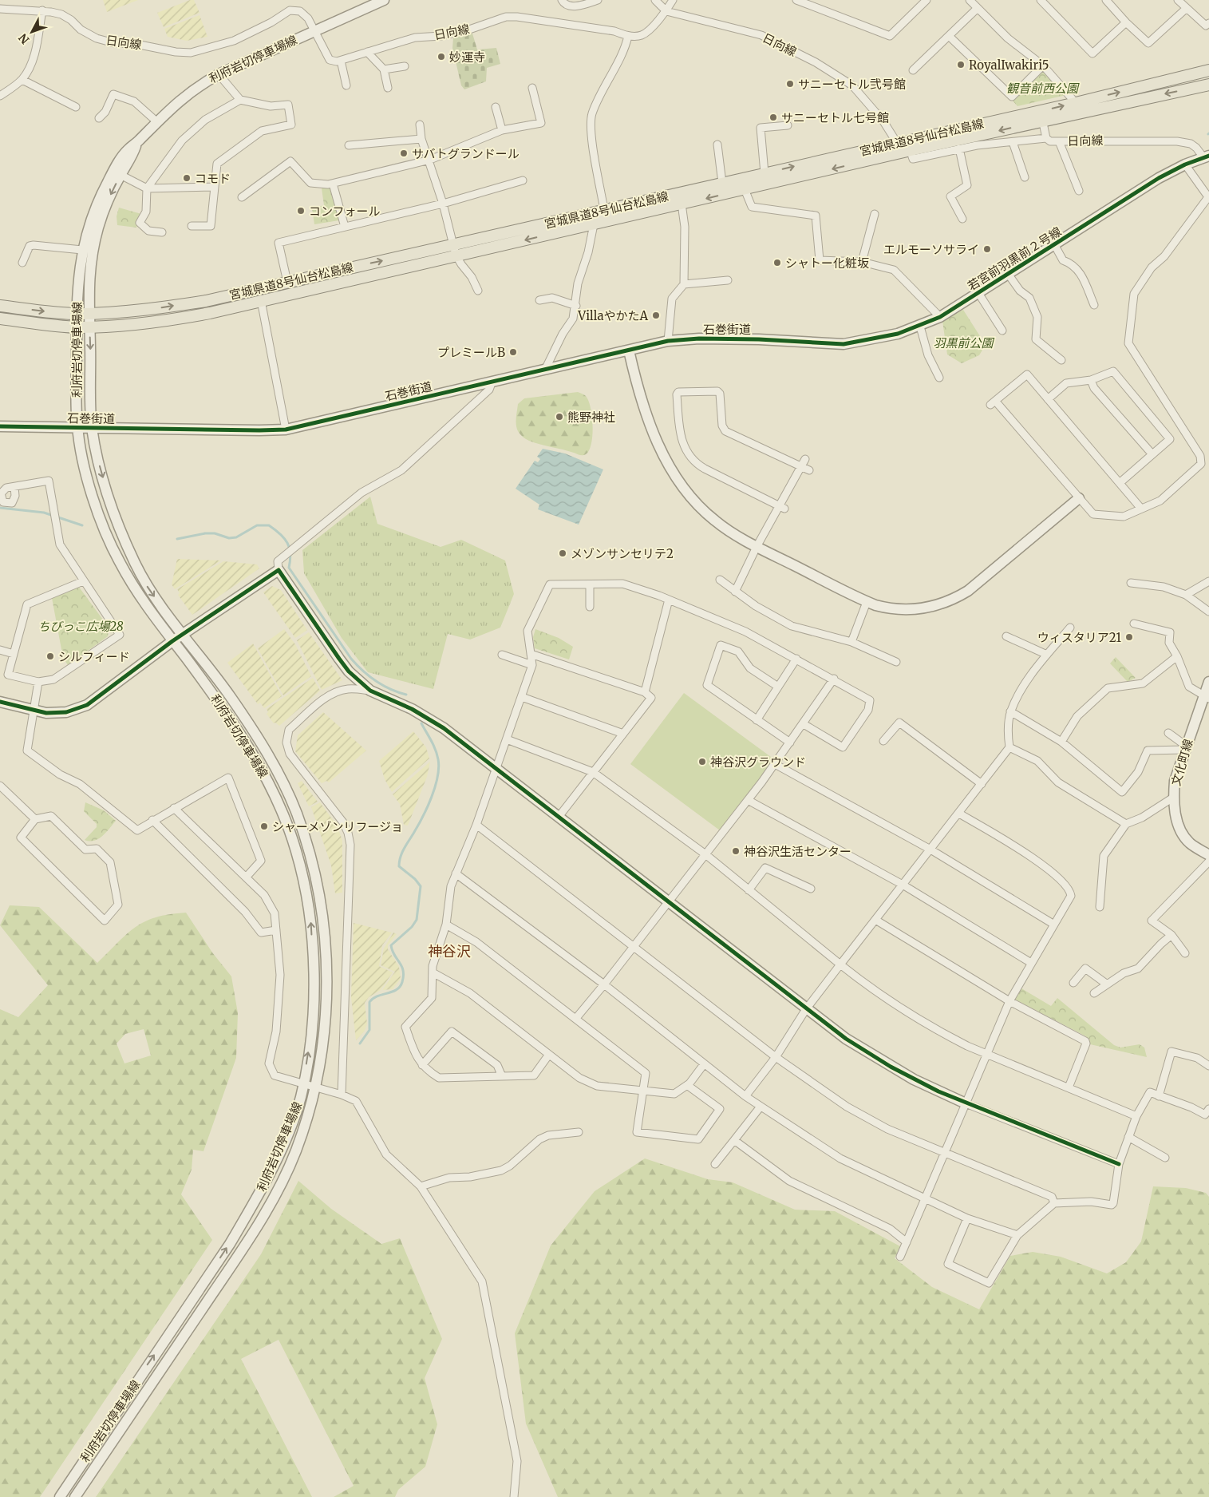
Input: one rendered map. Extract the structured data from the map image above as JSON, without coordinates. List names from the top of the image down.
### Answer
{
  "streets": {
    "main road": ["宮城県道8号仙台松島線"],
    "street": [
      "日向線",
      "利府岩切停車場線",
      "若宮前羽黒前２号線",
      "石巻街道",
      "文化町線"
    ]
  },
  "crossings": [
    ["日向線", "利府岩切停車場線"],
    ["日向線", "宮城県道8号仙台松島線"],
    ["日向線", "若宮前羽黒前２号線"],
    ["利府岩切停車場線", "宮城県道8号仙台松島線"],
    ["利府岩切停車場線", "石巻街道"],
    ["若宮前羽黒前２号線", "石巻街道"]
  ],
  "districts": ["神谷沢"],
  "parks": ["観音前西公園", "羽黒前公園", "ちびっこ広場28"],
  "places": [
    "妙運寺",
    "RoyalIwakiri5",
    "サニーセトル弐号館",
    "サニーセトル七号館",
    "サバトグランドール",
    "コモド",
    "コンフォール",
    "エルモーソサライ",
    "シャトー化粧坂",
    "VillaやかたA",
    "プレミールB",
    "熊野神社",
    "メゾンサンセリテ2",
    "ウィスタリア21",
    "シルフィード",
    "神谷沢グラウンド",
    "シャーメゾンリフージョ",
    "神谷沢生活センター"
  ],
  "north": "bottom left"
}
